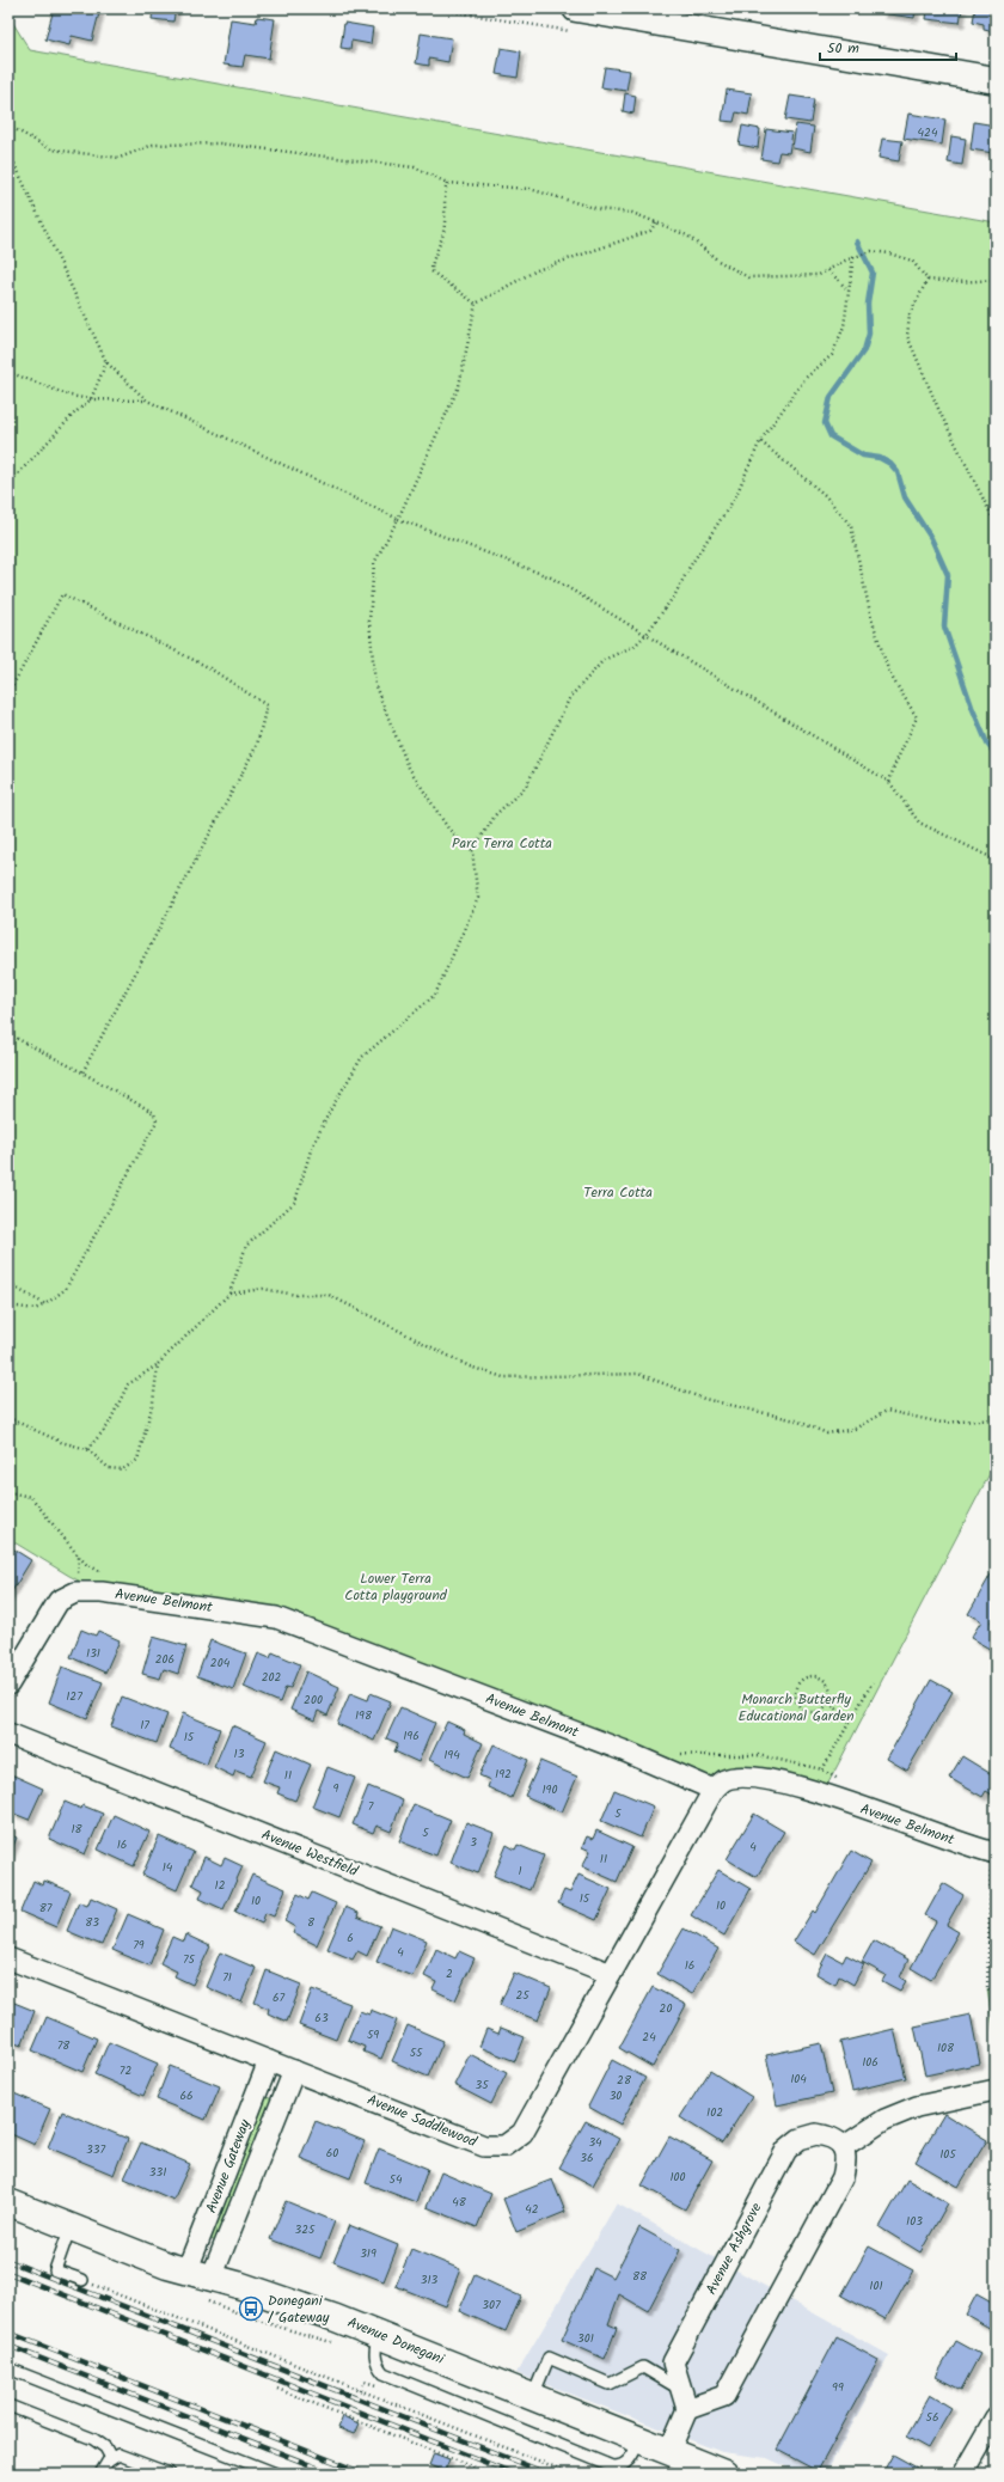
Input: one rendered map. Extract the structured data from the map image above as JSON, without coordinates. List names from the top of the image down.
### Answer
{
  "streets": {
    "street": [
      "Avenue Belmont",
      "Avenue Westfield",
      "Avenue Saddlewood",
      "Avenue Gateway",
      "Avenue Ashgrove",
      "Avenue Donegani"
    ]
  },
  "crossings": [
    ["Avenue Belmont", "Avenue Saddlewood"],
    ["Avenue Westfield", "Avenue Saddlewood"],
    ["Avenue Saddlewood", "Avenue Gateway"],
    ["Avenue Gateway", "Avenue Donegani"]
  ],
  "parks": [
    "Parc Terra Cotta",
    "Terra Cotta",
    "Lower Terra Cotta playground",
    "Monarch Butterfly Educational Garden"
  ],
  "places": {
    "bus stop": ["Donegani / Gateway"]
  },
  "house_numbers": [
    "424",
    "131",
    "206",
    "204",
    "202",
    "127",
    "200",
    "198",
    "17",
    "196",
    "15",
    "13",
    "194",
    "192",
    "11",
    "9",
    "190",
    "7",
    "5",
    "18",
    "5",
    "3",
    "16",
    "4",
    "11",
    "14",
    "1",
    "12",
    "15",
    "10",
    "10",
    "87",
    "83",
    "8",
    "6",
    "79",
    "4",
    "75",
    "16",
    "2",
    "71",
    "25",
    "67",
    "20",
    "63",
    "59",
    "24",
    "78",
    "108",
    "55",
    "106",
    "72",
    "104",
    "28",
    "35",
    "66",
    "30",
    "102",
    "34",
    "337",
    "60",
    "105",
    "36",
    "331",
    "100",
    "54",
    "48",
    "42",
    "103",
    "325",
    "319",
    "88",
    "313",
    "101",
    "307",
    "301",
    "99",
    "56"
  ],
  "scale_bar": "50 m"
}
